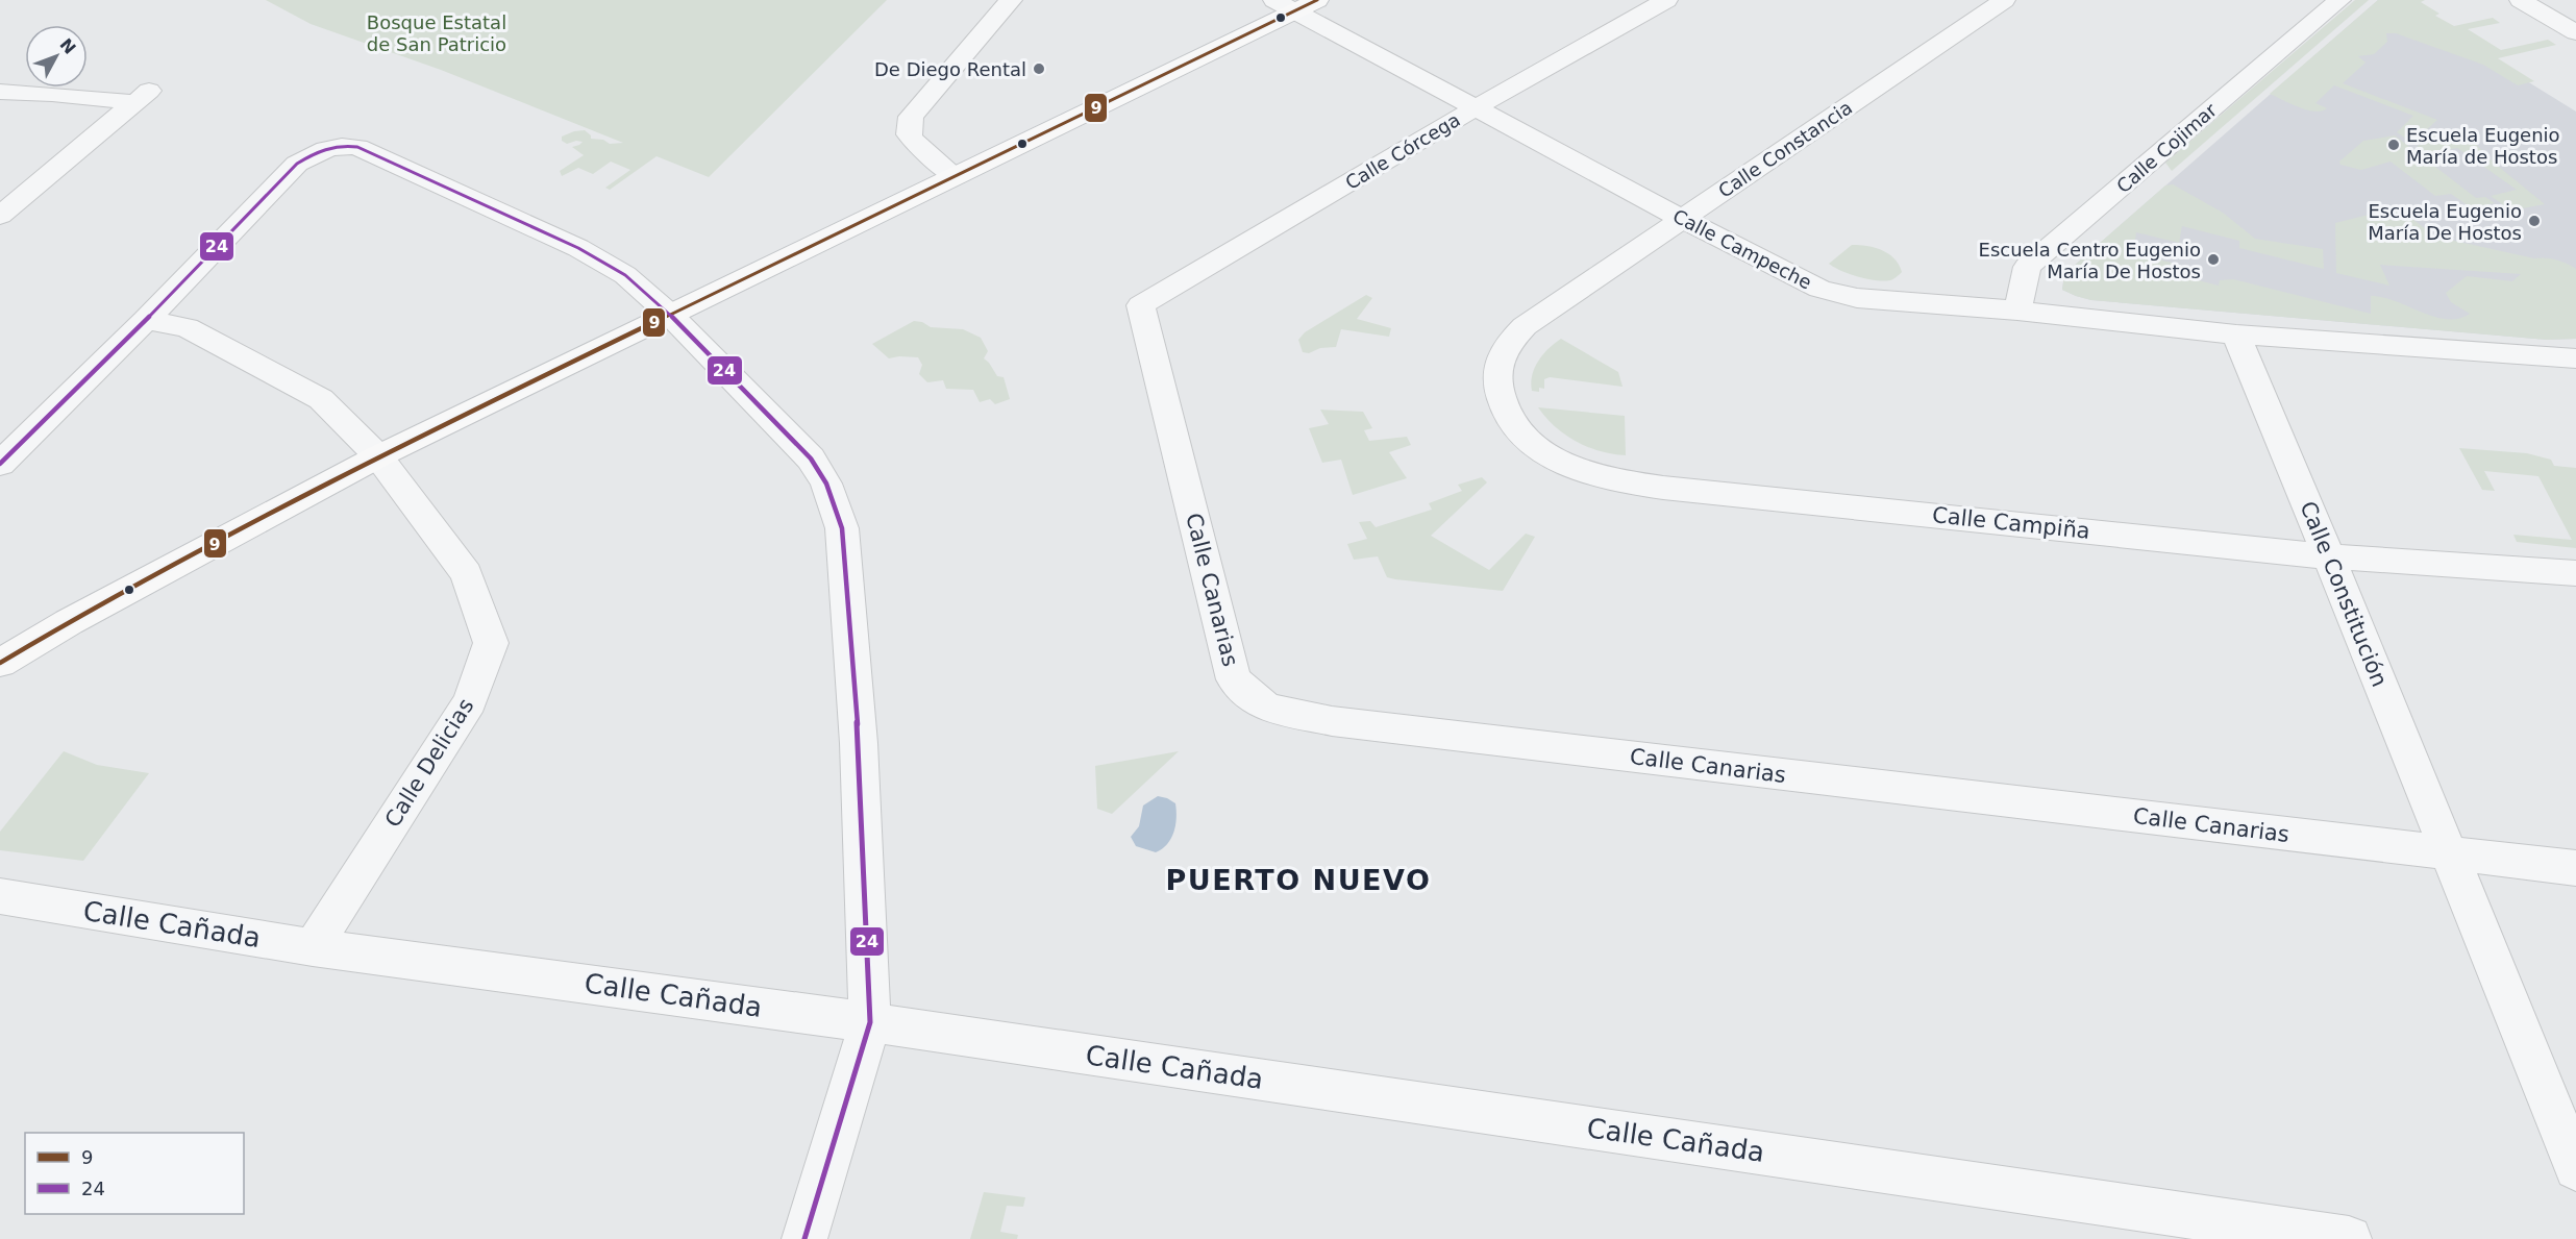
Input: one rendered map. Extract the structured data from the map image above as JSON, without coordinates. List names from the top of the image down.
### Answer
{
  "streets": {
    "street": [
      "Calle Cojimar",
      "Calle Constancia",
      "Calle Córcega",
      "Calle Campeche",
      "Calle Campiña",
      "Calle Canarias",
      "Calle Constitución",
      "Calle Delicias",
      "Calle Cañada"
    ]
  },
  "crossings": [
    ["Calle Cojimar", "Calle Campeche"],
    ["Calle Constancia", "Calle Campeche"],
    ["Calle Constancia", "Calle Campiña"],
    ["Calle Córcega", "Calle Campeche"],
    ["Calle Córcega", "Calle Canarias"],
    ["Calle Campeche", "Calle Constitución"],
    ["Calle Campiña", "Calle Constitución"],
    ["Calle Canarias", "Calle Constitución"],
    ["Calle Delicias", "Calle Cañada"]
  ],
  "districts": ["PUERTO NUEVO"],
  "parks": ["Bosque Estatal de San Patricio"],
  "places": [
    "De Diego Rental",
    "Escuela Eugenio María de Hostos",
    "Escuela Eugenio María De Hostos",
    "Escuela Centro Eugenio María De Hostos"
  ],
  "lines": ["transit line 9", "transit line 24"],
  "legend": ["9", "24"],
  "north": "top right"
}
